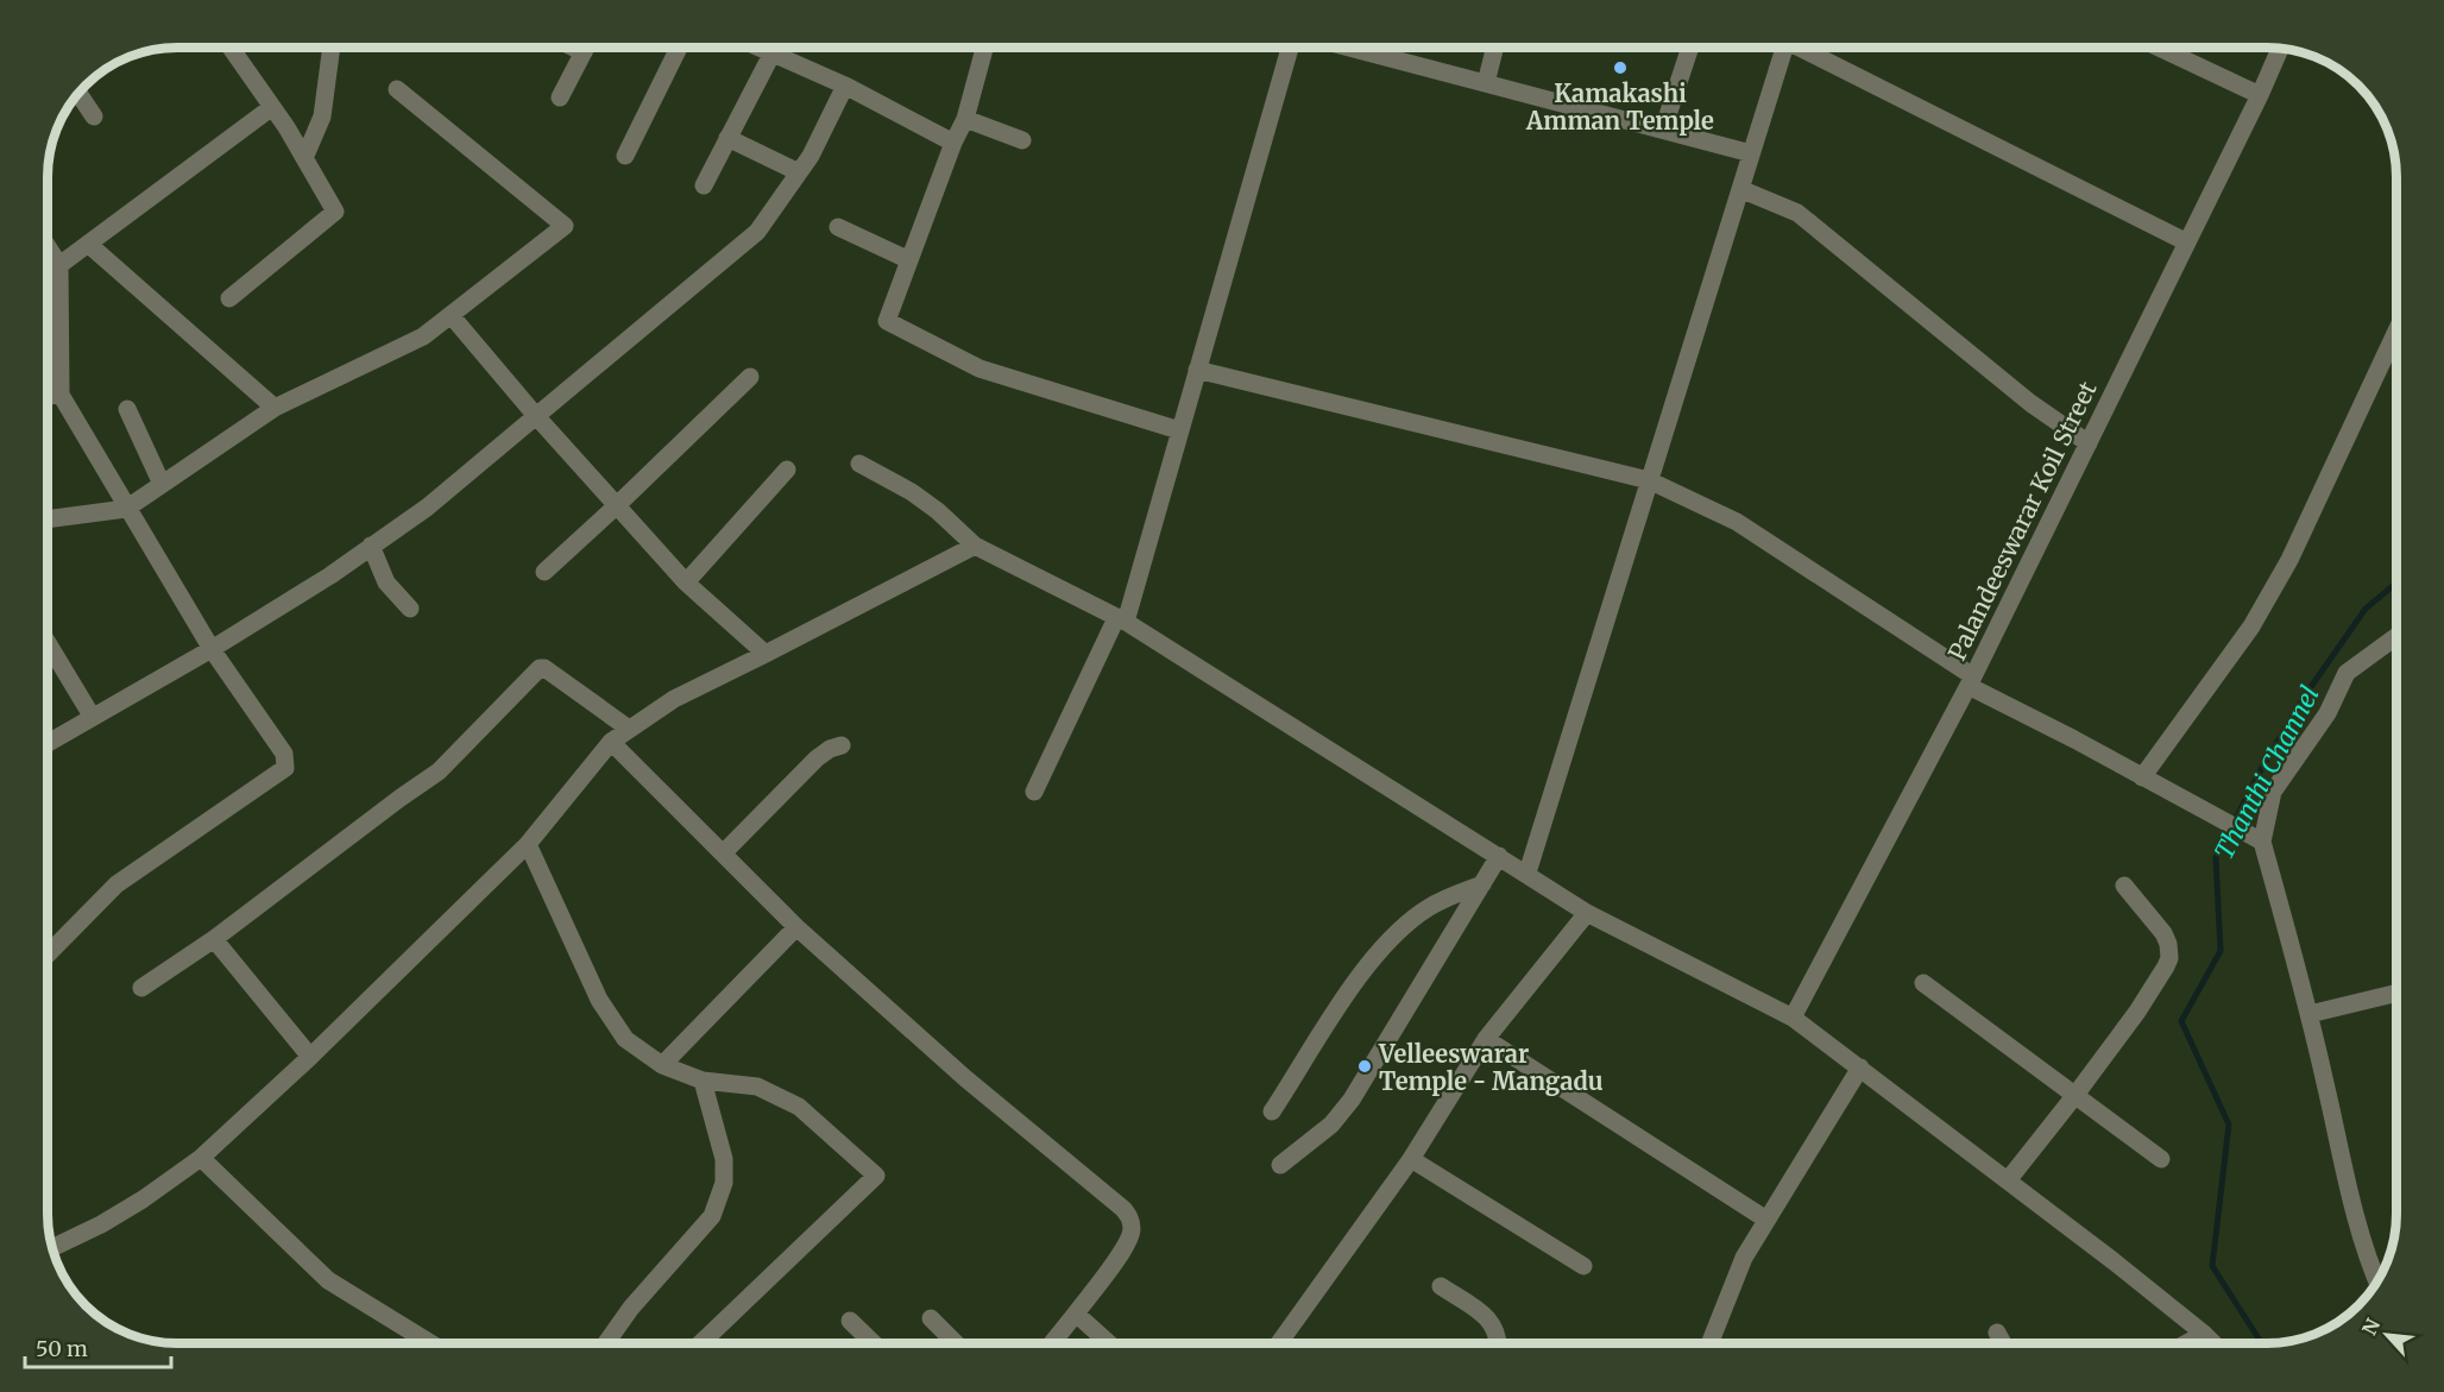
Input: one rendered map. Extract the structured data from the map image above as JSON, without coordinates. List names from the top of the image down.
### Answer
{
  "streets": {
    "street": ["Palandeeswarar Koil Street"]
  },
  "water": ["Thanthi Channel"],
  "places": ["Kamakashi Amman Temple", "Velleeswarar Temple - Mangadu"],
  "scale_bar": "50 m",
  "north": "top left"
}
